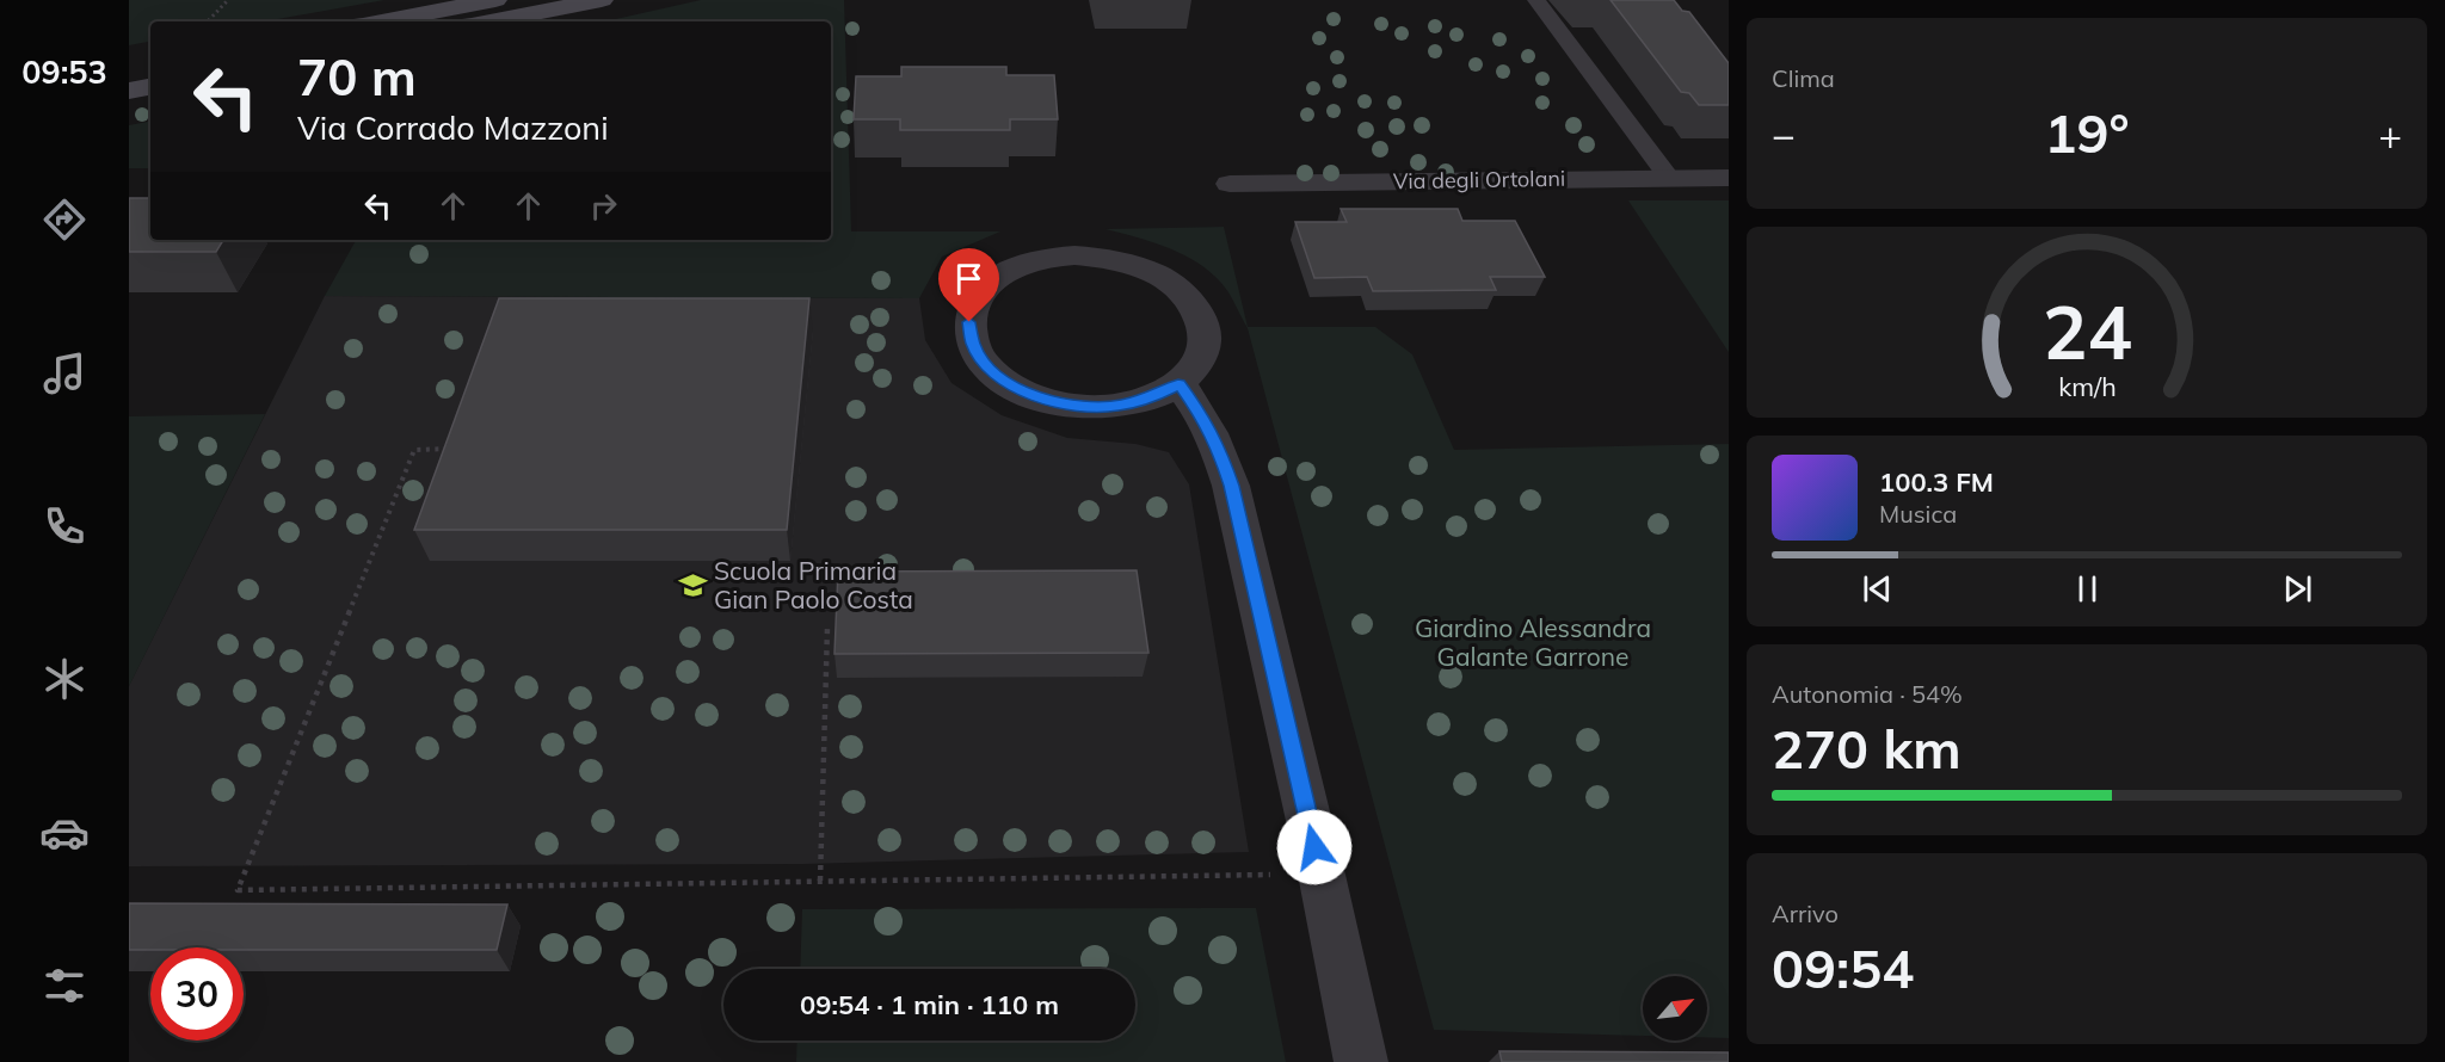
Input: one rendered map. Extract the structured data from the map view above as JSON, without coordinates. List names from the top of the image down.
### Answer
{
  "streets": {
    "street": ["Via degli Ortolani"]
  },
  "parks": ["Giardino Alessandra Galante Garrone"],
  "places": {
    "school or university": ["Scuola Primaria Gian Paolo Costa"]
  },
  "north": "top right",
  "page": {
    "tabs": "09:53",
    "tile": [
      "Clima",
      ["Autonomia · 54%", "270 km"],
      ["Arrivo", "09:54"]
    ],
    "turn": ["70 m", "Via Corrado Mazzoni"],
    "heat": ["−", "19°", "+"],
    "song": ["100.3 FM", "Musica"],
    "limit": "30",
    "trip": "09:54 · 1 min · 110 m",
    "gauge": ["24", "km/h"]
  }
}
